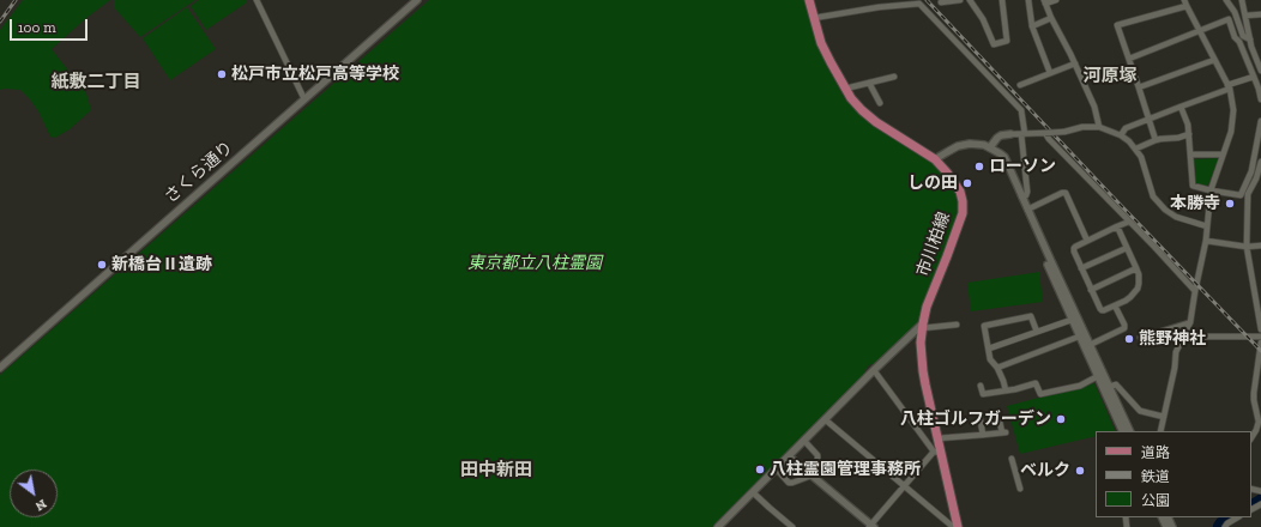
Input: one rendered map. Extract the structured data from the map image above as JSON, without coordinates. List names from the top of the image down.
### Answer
{
  "streets": {
    "main road": ["市川柏線"],
    "street": ["さくら通り"]
  },
  "districts": ["河原塚", "紙敷二丁目", "田中新田"],
  "parks": ["東京都立八柱霊園"],
  "places": [
    "松戸市立松戸高等学校",
    "ローソン",
    "しの田",
    "本勝寺",
    "新橋台Ⅱ遺跡",
    "熊野神社",
    "八柱ゴルフガーデン",
    "八柱霊園管理事務所",
    "ベルク"
  ],
  "legend": ["道路", "鉄道", "公園"],
  "scale_bar": "100 m",
  "north": "bottom right"
}
